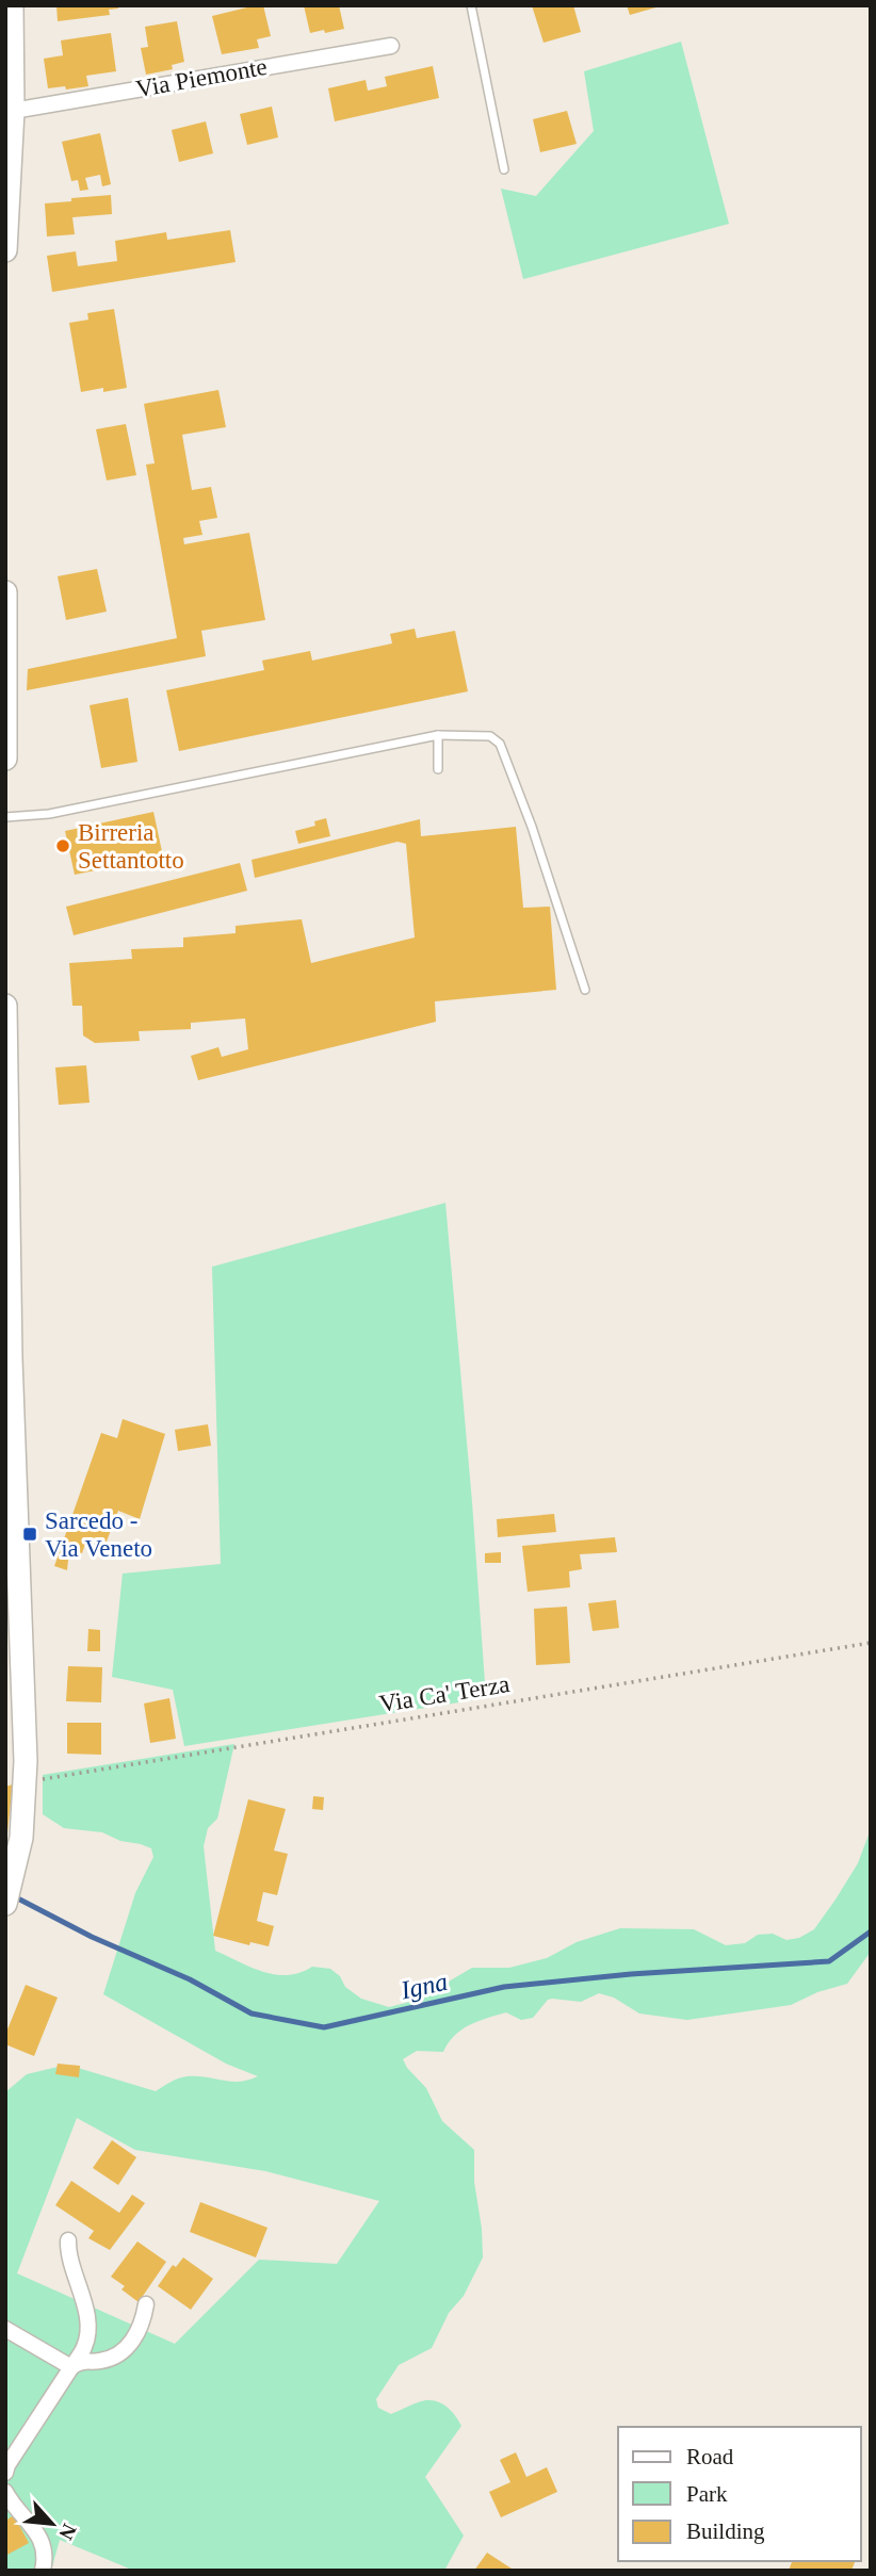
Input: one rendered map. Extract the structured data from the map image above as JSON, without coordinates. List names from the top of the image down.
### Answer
{
  "streets": {
    "street": ["Via Piemonte"],
    "path": ["Via Ca' Terza"]
  },
  "water": ["Igna"],
  "places": {
    "other": ["Birreria Settantotto"],
    "transit": ["Sarcedo - Via Veneto"]
  },
  "legend": ["Road", "Park", "Building"],
  "north": "bottom right"
}
